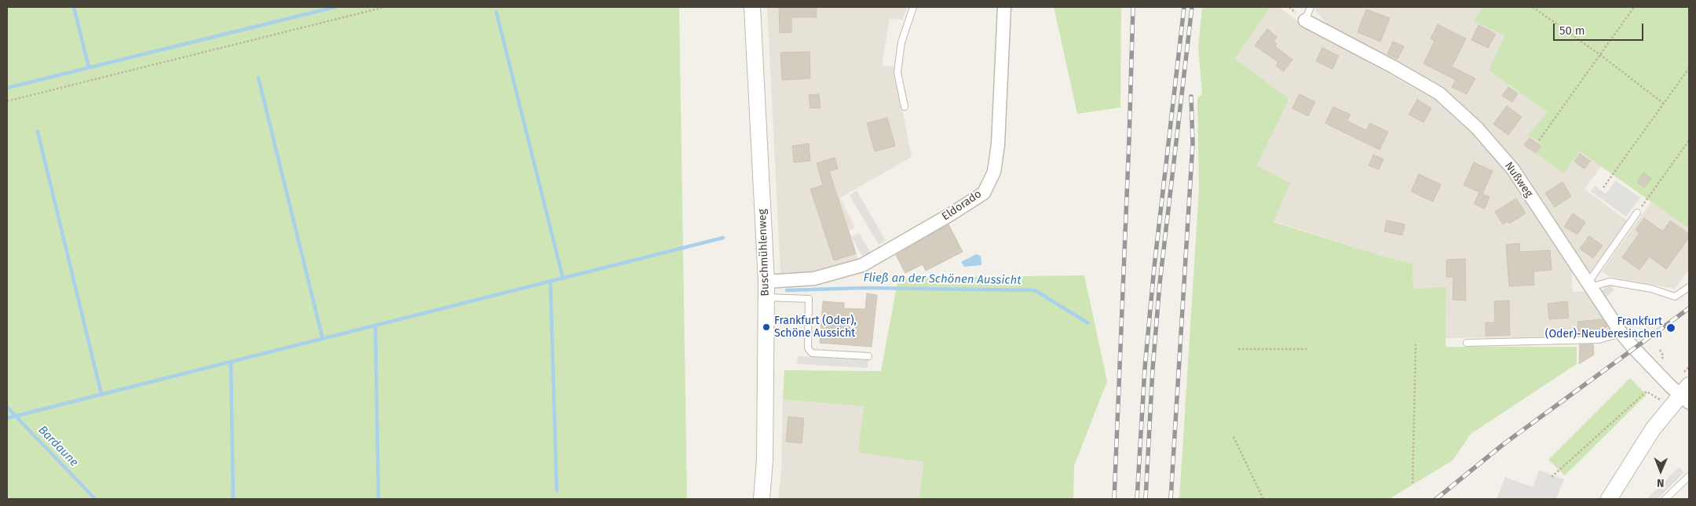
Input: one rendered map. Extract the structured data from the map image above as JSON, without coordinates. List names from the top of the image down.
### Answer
{
  "streets": {
    "street": ["Nußweg", "Eldorado", "Buschmühlenweg"]
  },
  "crossings": [
    ["Eldorado", "Buschmühlenweg"]
  ],
  "water": ["Fließ an der Schönen Aussicht", "Bardaune"],
  "places": ["Frankfurt (Oder), Schöne Aussicht", "Frankfurt (Oder)-Neuberesinchen"],
  "scale_bar": "50 m",
  "north": "bottom"
}
